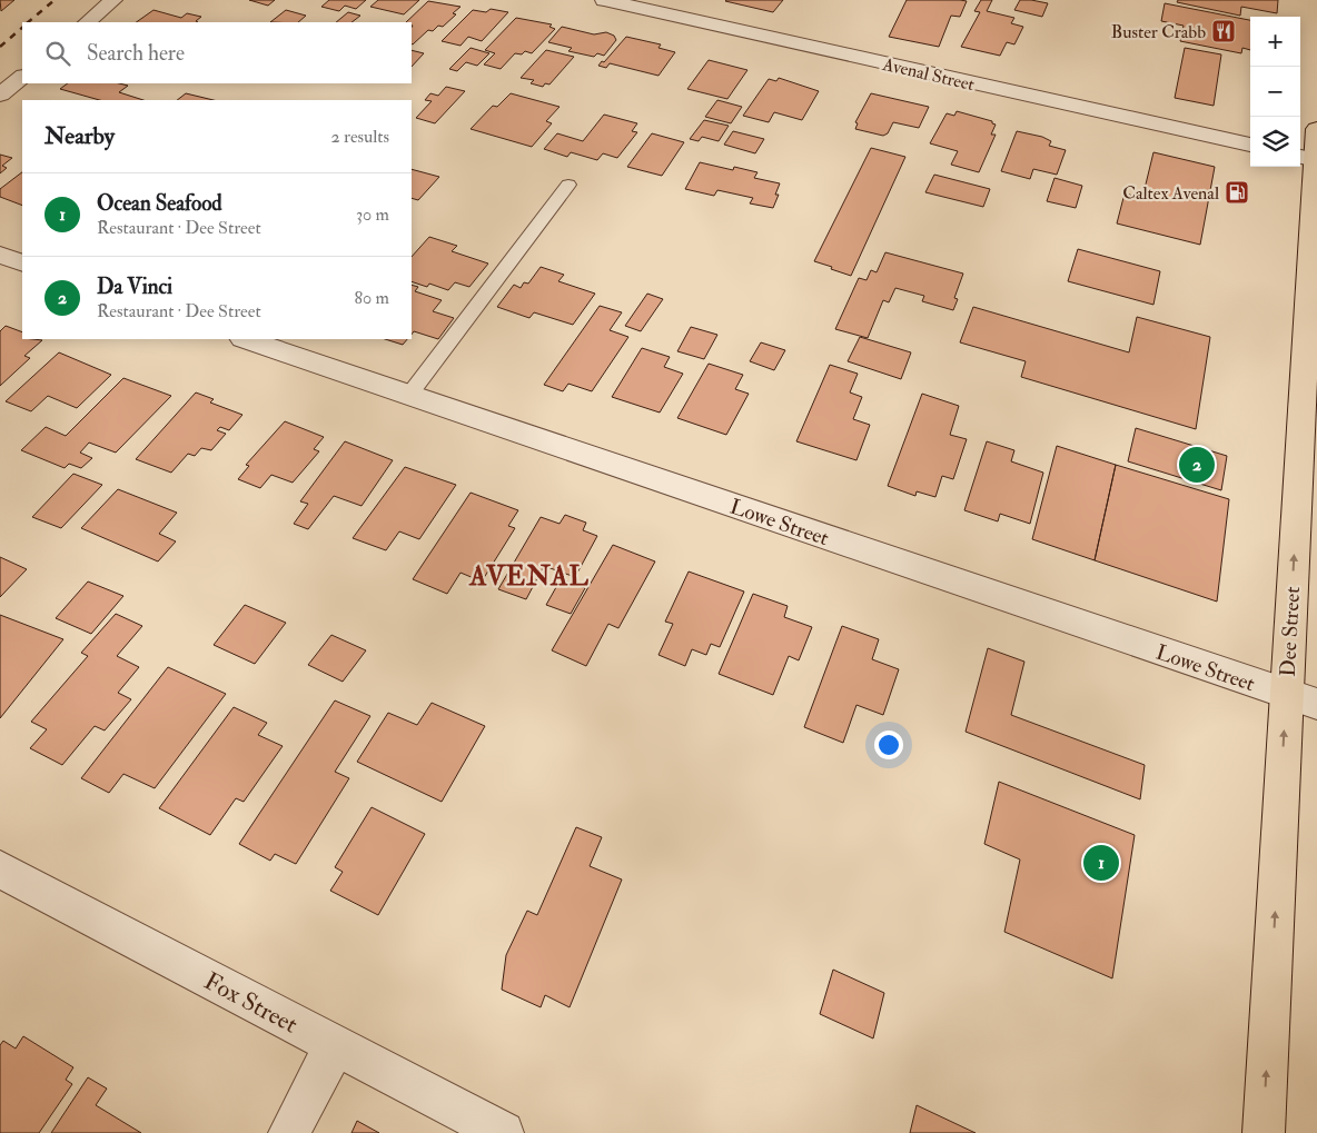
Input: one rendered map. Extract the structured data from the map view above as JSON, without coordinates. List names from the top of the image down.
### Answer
{
  "streets": {
    "main road": ["Dee Street"],
    "street": ["Avenal Street", "Lowe Street", "Fox Street"]
  },
  "crossings": [
    ["Lowe Street", "Dee Street"]
  ],
  "one_way": ["Dee Street"],
  "districts": ["AVENAL"],
  "places": {
    "restaurant": ["Buster Crabb"],
    "fuel station": ["Caltex Avenal"]
  },
  "page": {
    "map_buttons": ["+", "−"],
    "search": "Search here",
    "heading": ["Nearby", "2 results"],
    "list": [
      {
        "mark": "1",
        "name": "Ocean Seafood",
        "note": "Restaurant · Dee Street",
        "value": "30 m"
      },
      {
        "mark": "2",
        "name": "Da Vinci",
        "note": "Restaurant · Dee Street",
        "value": "80 m"
      }
    ],
    "pins": ["2", "1"]
  }
}
